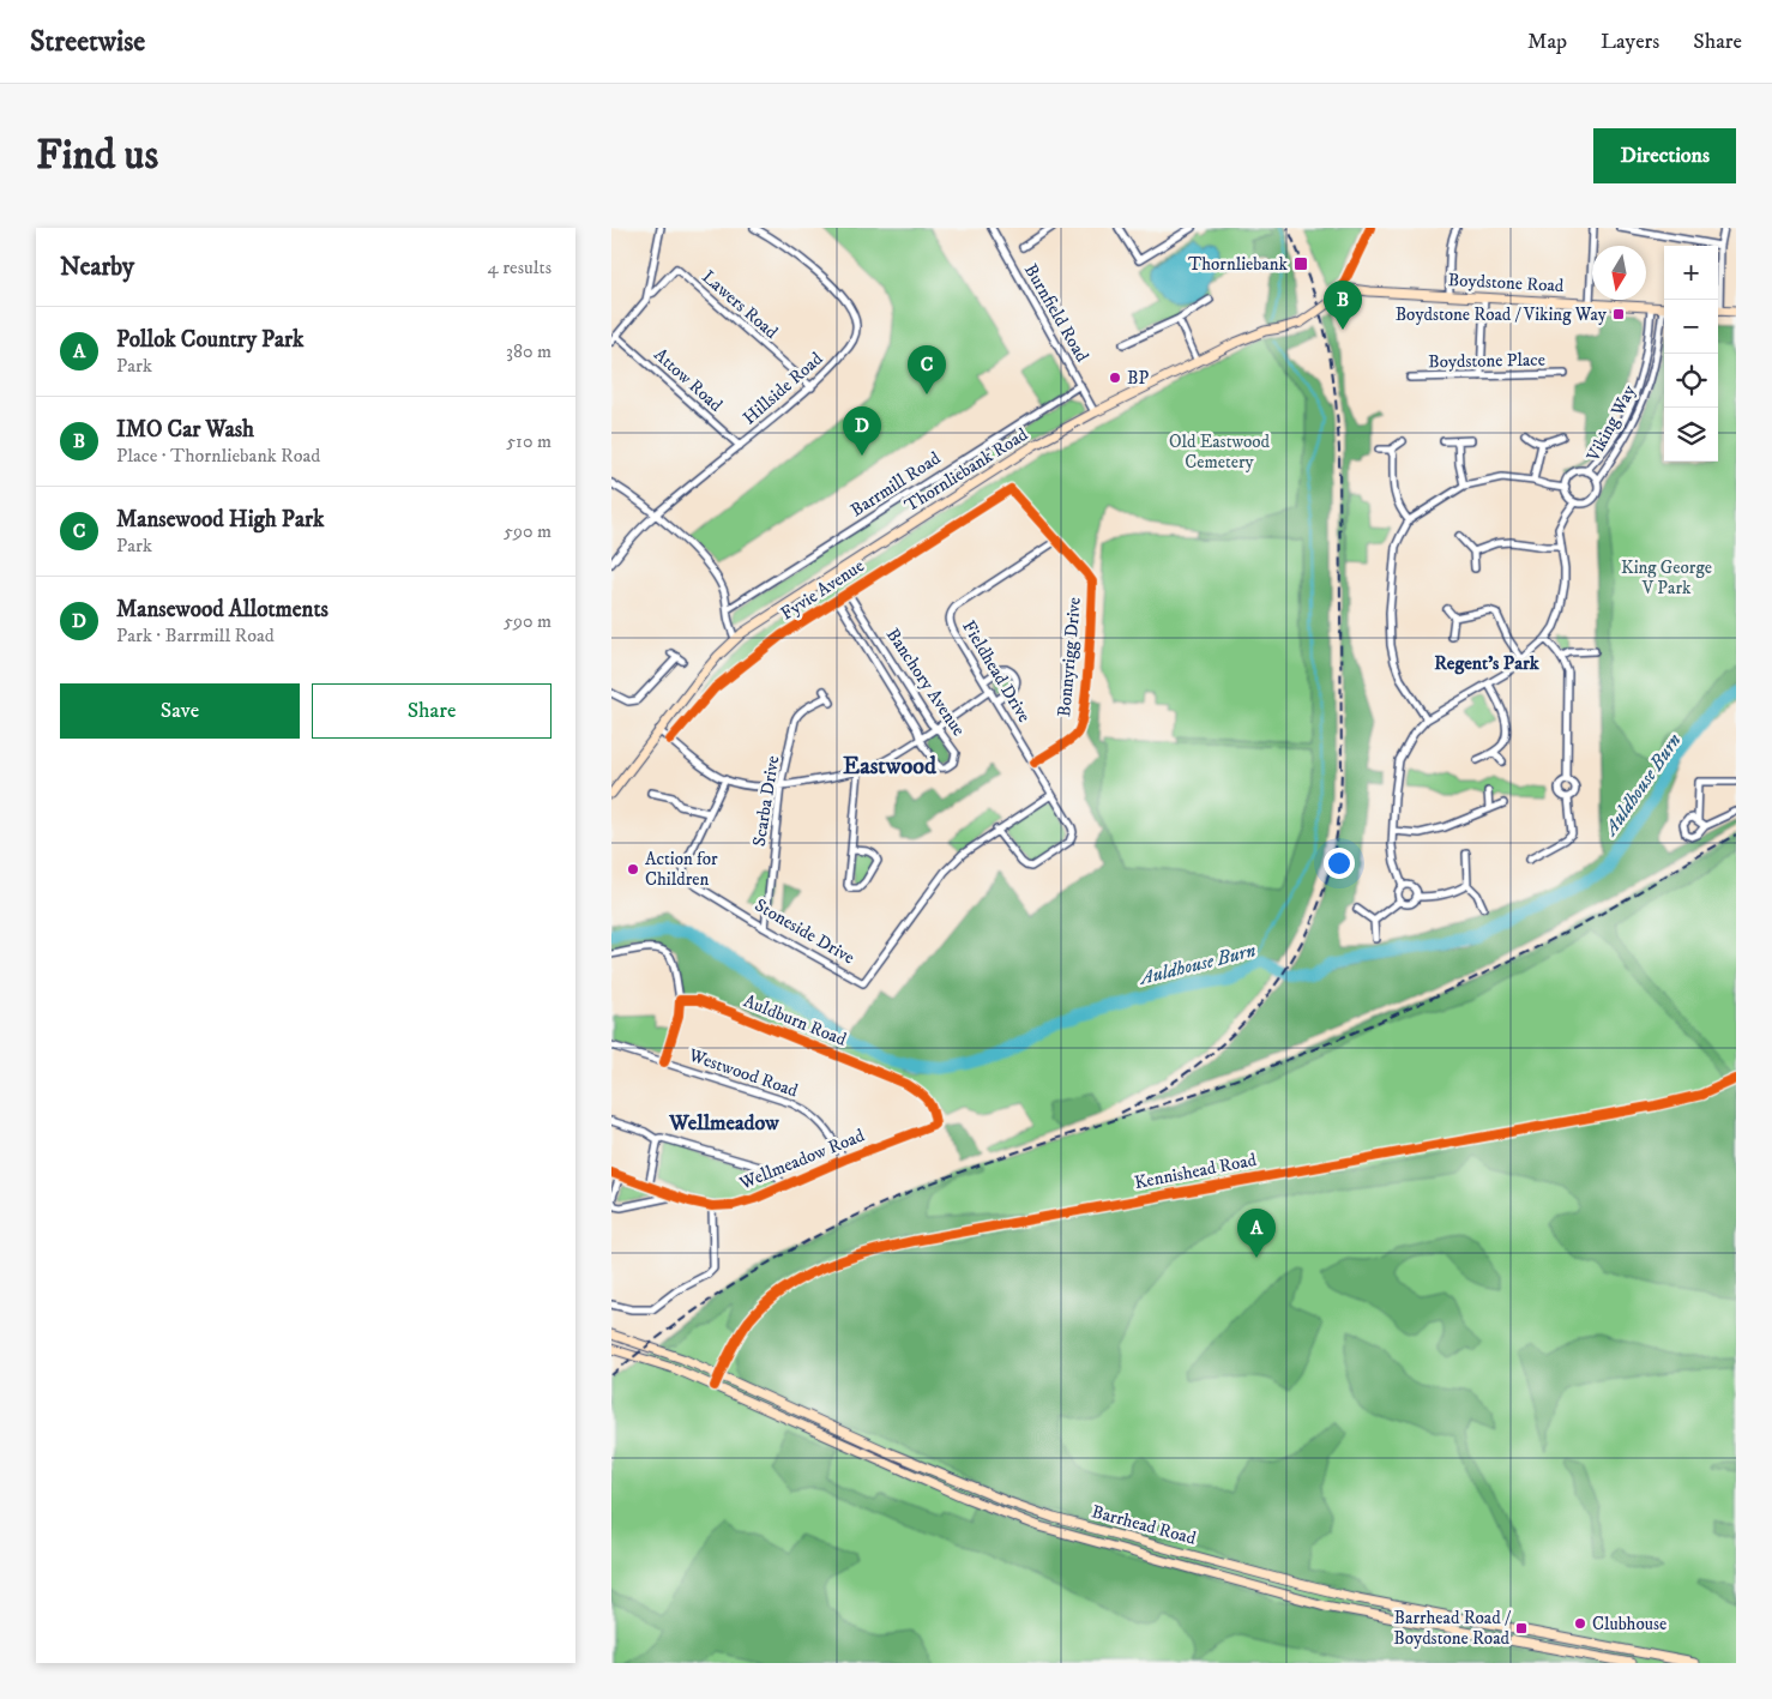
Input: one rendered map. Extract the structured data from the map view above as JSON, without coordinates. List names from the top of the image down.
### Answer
{
  "streets": {
    "main road": [
      "Boydstone Road",
      "Thornliebank Road",
      "Kennishead Road",
      "Barrhead Road"
    ],
    "street": [
      "Lawers Road",
      "Burnfield Road",
      "Boydstone Place",
      "Attow Road",
      "Hillside Road",
      "Viking Way",
      "Barrmill Road",
      "Fyvie Avenue",
      "Bonnyrigg Drive",
      "Fieldhead Drive",
      "Banchory Avenue",
      "Scarba Drive",
      "Stoneside Drive",
      "Auldburn Road",
      "Westwood Road",
      "Wellmeadow Road"
    ]
  },
  "crossings": [
    ["Boydstone Road", "Viking Way"],
    ["Boydstone Road", "Thornliebank Road"],
    ["Lawers Road", "Hillside Road"],
    ["Burnfield Road", "Thornliebank Road"],
    ["Burnfield Road", "Barrmill Road"],
    ["Attow Road", "Hillside Road"],
    ["Fyvie Avenue", "Bonnyrigg Drive"],
    ["Fyvie Avenue", "Banchory Avenue"],
    ["Bonnyrigg Drive", "Fieldhead Drive"],
    ["Fieldhead Drive", "Stoneside Drive"],
    ["Scarba Drive", "Stoneside Drive"],
    ["Auldburn Road", "Wellmeadow Road"],
    ["Westwood Road", "Wellmeadow Road"],
    ["Kennishead Road", "Barrhead Road"]
  ],
  "districts": ["Regent's Park", "Eastwood", "Wellmeadow"],
  "water": ["Auldhouse Burn"],
  "parks": ["Old Eastwood Cemetery", "King George V Park"],
  "places": {
    "transit": ["Thornliebank", "Boydstone Road / Viking Way", "Barrhead Road / Boydstone Road"],
    "other": ["BP", "Action for Children", "Clubhouse"]
  },
  "north": "bottom",
  "page": {
    "header": "Streetwise",
    "nav": ["Map", "Layers", "Share"],
    "buttons": [
      "Directions",
      ["Save", "Share"]
    ],
    "title": "Find us",
    "heading": ["Nearby", "4 results"],
    "map_buttons": ["+", "−"],
    "pins": [
      "B",
      "C",
      "D",
      "A"
    ],
    "list": [
      {
        "mark": "A",
        "name": "Pollok Country Park",
        "note": "Park",
        "value": "380 m"
      },
      {
        "mark": "B",
        "name": "IMO Car Wash",
        "note": "Place · Thornliebank Road",
        "value": "510 m"
      },
      {
        "mark": "C",
        "name": "Mansewood High Park",
        "note": "Park",
        "value": "590 m"
      },
      {
        "mark": "D",
        "name": "Mansewood Allotments",
        "note": "Park · Barrmill Road",
        "value": "590 m"
      }
    ]
  }
}
